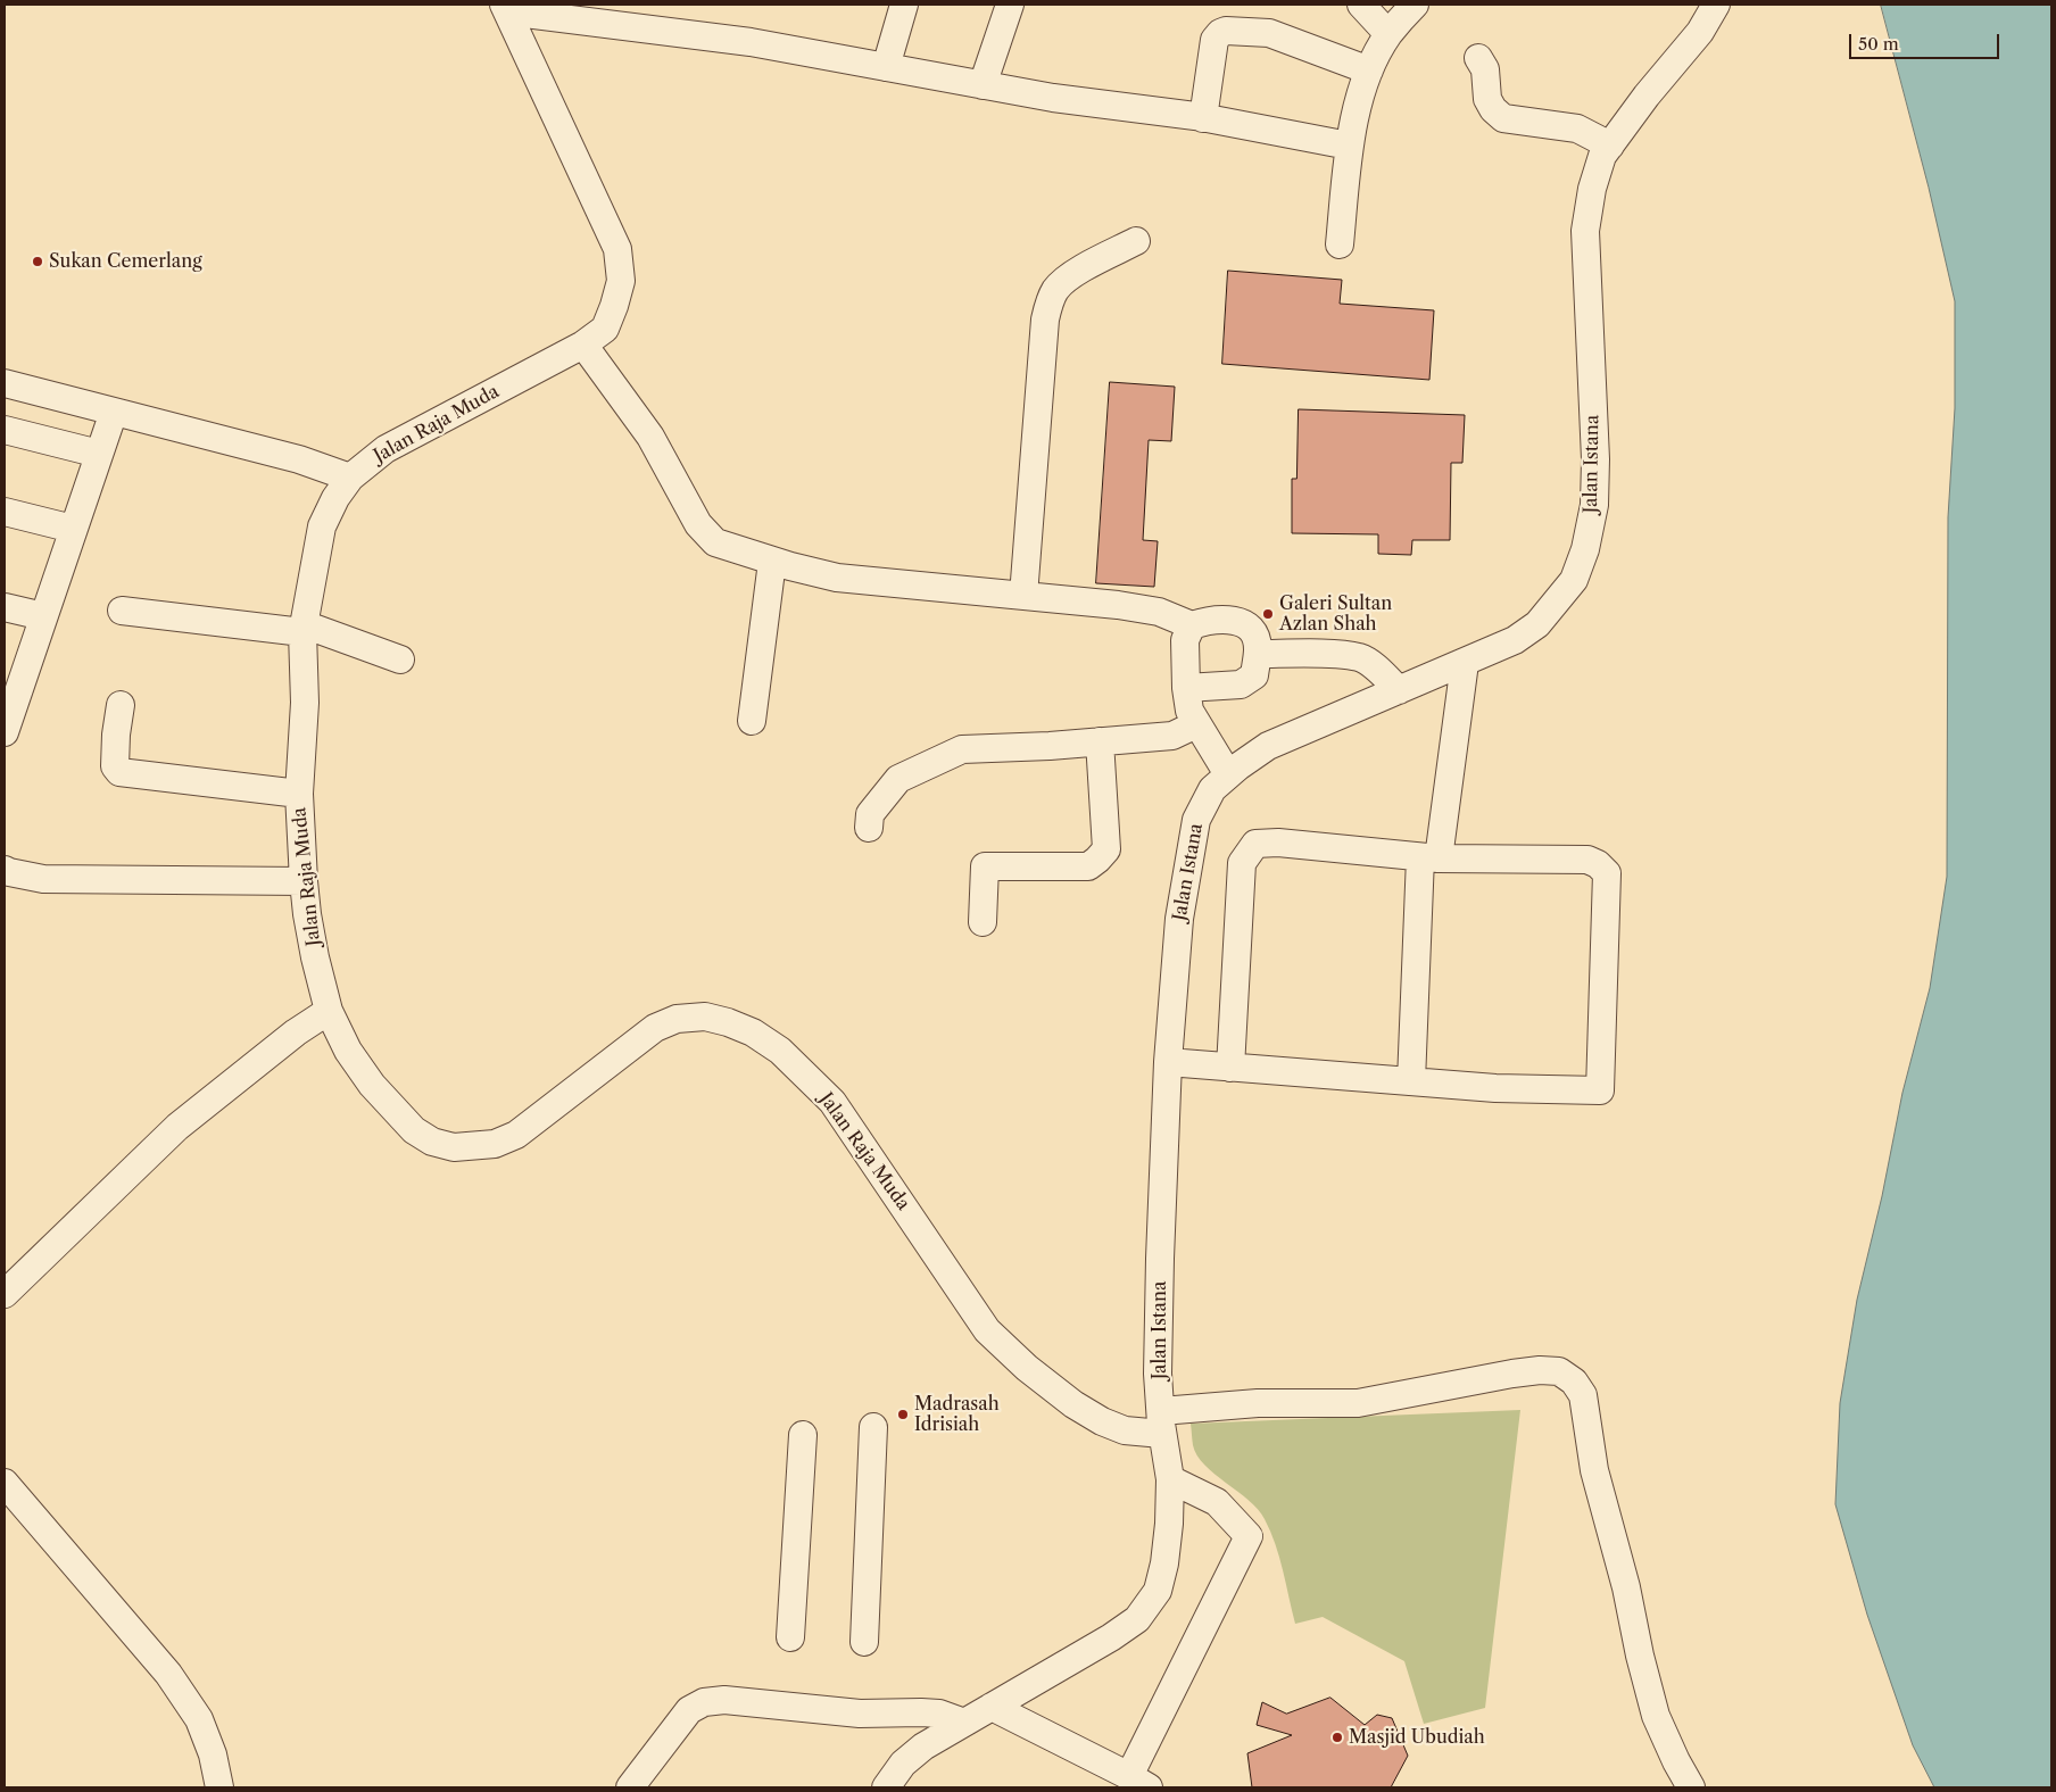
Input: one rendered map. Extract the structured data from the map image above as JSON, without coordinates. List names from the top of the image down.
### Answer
{
  "streets": {
    "street": ["Jalan Raja Muda", "Jalan Istana"]
  },
  "crossings": [
    ["Jalan Raja Muda", "Jalan Istana"]
  ],
  "places": [
    "Sukan Cemerlang",
    "Galeri Sultan Azlan Shah",
    "Madrasah Idrisiah",
    "Masjid Ubudiah"
  ],
  "scale_bar": "50 m"
}
